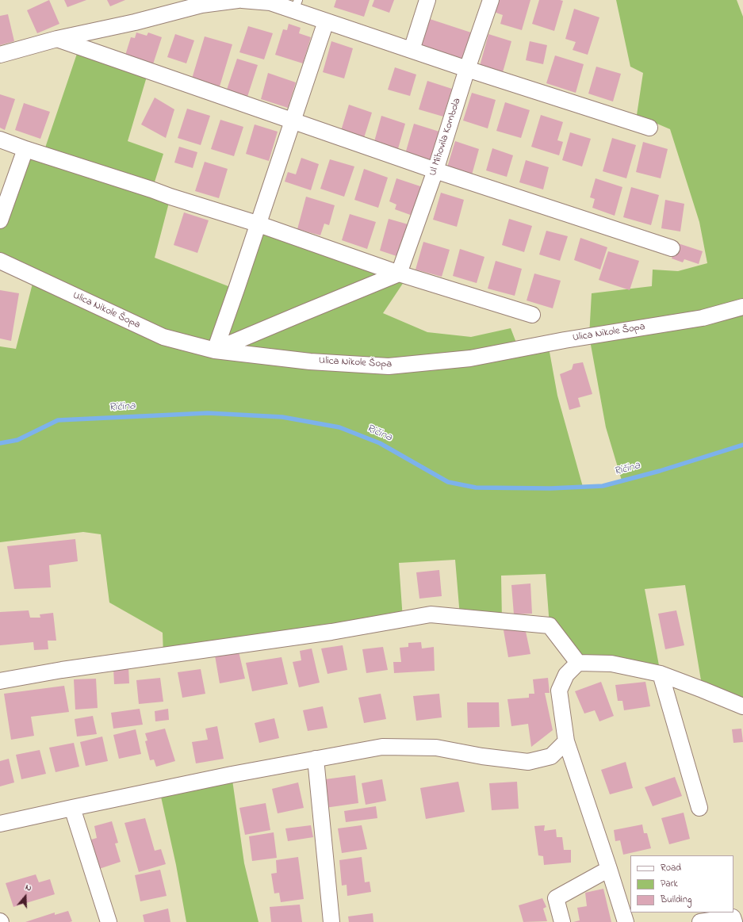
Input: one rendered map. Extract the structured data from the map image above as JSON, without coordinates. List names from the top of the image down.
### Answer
{
  "streets": {
    "street": ["Ul Mihovila Kombola", "Ulica Nikole Šopa"]
  },
  "water": ["Ričina"],
  "legend": ["Road", "Park", "Building"],
  "north": "top"
}
